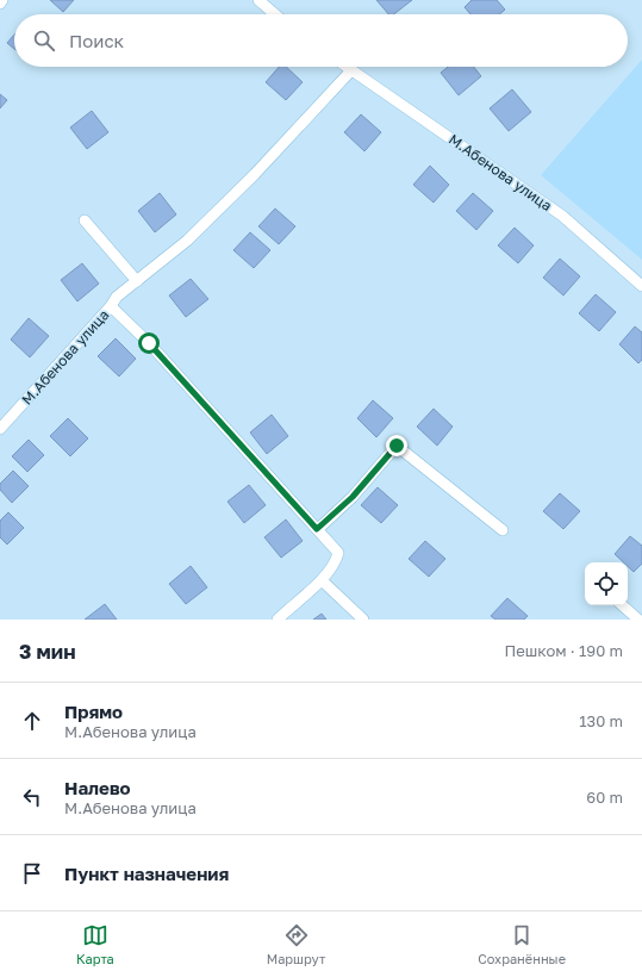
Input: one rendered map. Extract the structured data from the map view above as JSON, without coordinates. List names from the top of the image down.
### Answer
{
  "streets": {
    "street": ["М.Абенова улица"]
  },
  "page": {
    "search": "Поиск",
    "heading": ["3 мин", "Пешком · 190 m"],
    "list": [
      ["Прямо", "М.Абенова улица", "130 m"],
      ["Налево", "М.Абенова улица", "60 m"],
      "Пункт назначения"
    ],
    "nav": ["Карта", "Маршрут", "Сохранённые"]
  }
}
